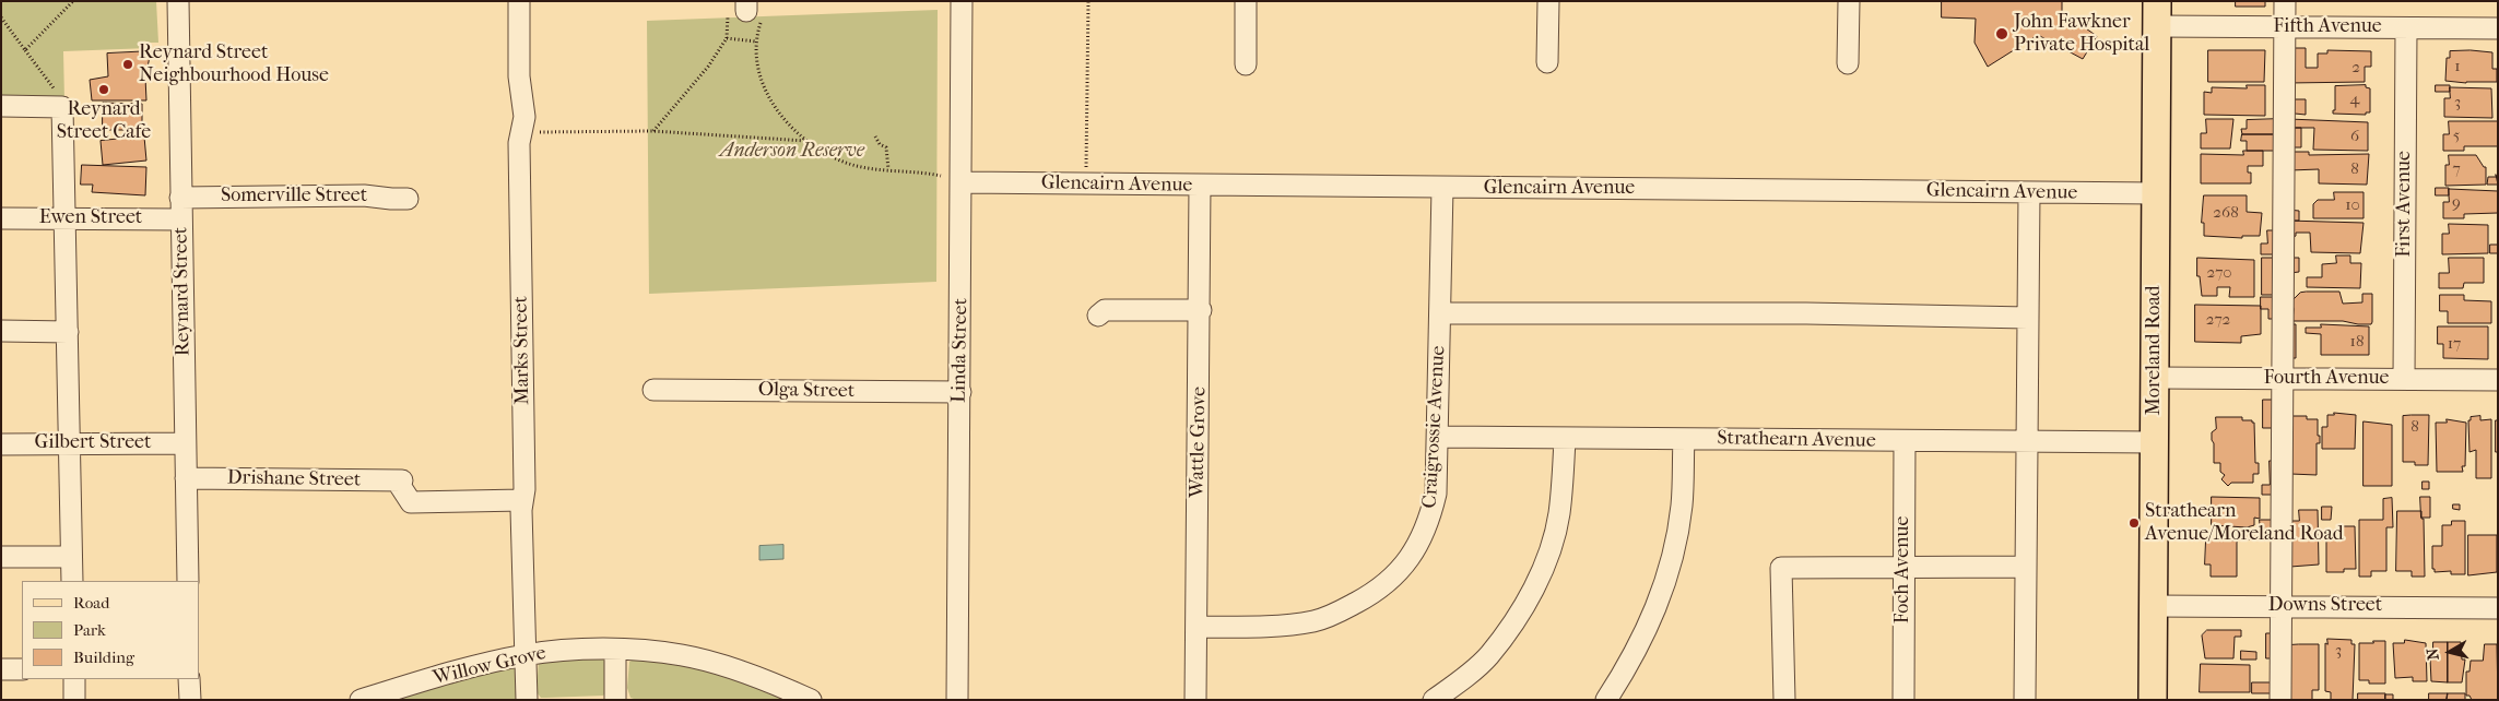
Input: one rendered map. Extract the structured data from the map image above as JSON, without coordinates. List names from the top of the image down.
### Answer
{
  "streets": {
    "main road": ["Moreland Road"],
    "street": [
      "Fifth Avenue",
      "Glencairn Avenue",
      "Somerville Street",
      "First Avenue",
      "Ewen Street",
      "Reynard Street",
      "Marks Street",
      "Linda Street",
      "Fourth Avenue",
      "Olga Street",
      "Craigrossie Avenue",
      "Strathearn Avenue",
      "Wattle Grove",
      "Gilbert Street",
      "Drishane Street",
      "Foch Avenue",
      "Downs Street",
      "Willow Grove"
    ]
  },
  "crossings": [
    ["Fifth Avenue", "First Avenue"],
    ["Fifth Avenue", "Moreland Road"],
    ["Glencairn Avenue", "Linda Street"],
    ["Glencairn Avenue", "Moreland Road"],
    ["Glencairn Avenue", "Craigrossie Avenue"],
    ["Glencairn Avenue", "Wattle Grove"],
    ["Somerville Street", "Reynard Street"],
    ["First Avenue", "Fourth Avenue"],
    ["Ewen Street", "Reynard Street"],
    ["Reynard Street", "Gilbert Street"],
    ["Reynard Street", "Drishane Street"],
    ["Marks Street", "Drishane Street"],
    ["Marks Street", "Willow Grove"],
    ["Linda Street", "Olga Street"],
    ["Moreland Road", "Fourth Avenue"],
    ["Moreland Road", "Strathearn Avenue"],
    ["Moreland Road", "Downs Street"],
    ["Craigrossie Avenue", "Strathearn Avenue"],
    ["Craigrossie Avenue", "Wattle Grove"],
    ["Strathearn Avenue", "Foch Avenue"]
  ],
  "parks": ["Anderson Reserve"],
  "places": [
    "John Fawkner Private Hospital",
    "Reynard Street Neighbourhood House",
    "Reynard Street Cafe",
    "Strathearn Avenue/Moreland Road"
  ],
  "house_numbers": [
    "1",
    "2",
    "4",
    "3",
    "5",
    "6",
    "8",
    "7",
    "9",
    "10",
    "268",
    "270",
    "272",
    "18",
    "17",
    "8",
    "3"
  ],
  "legend": ["Road", "Park", "Building"],
  "north": "left"
}
